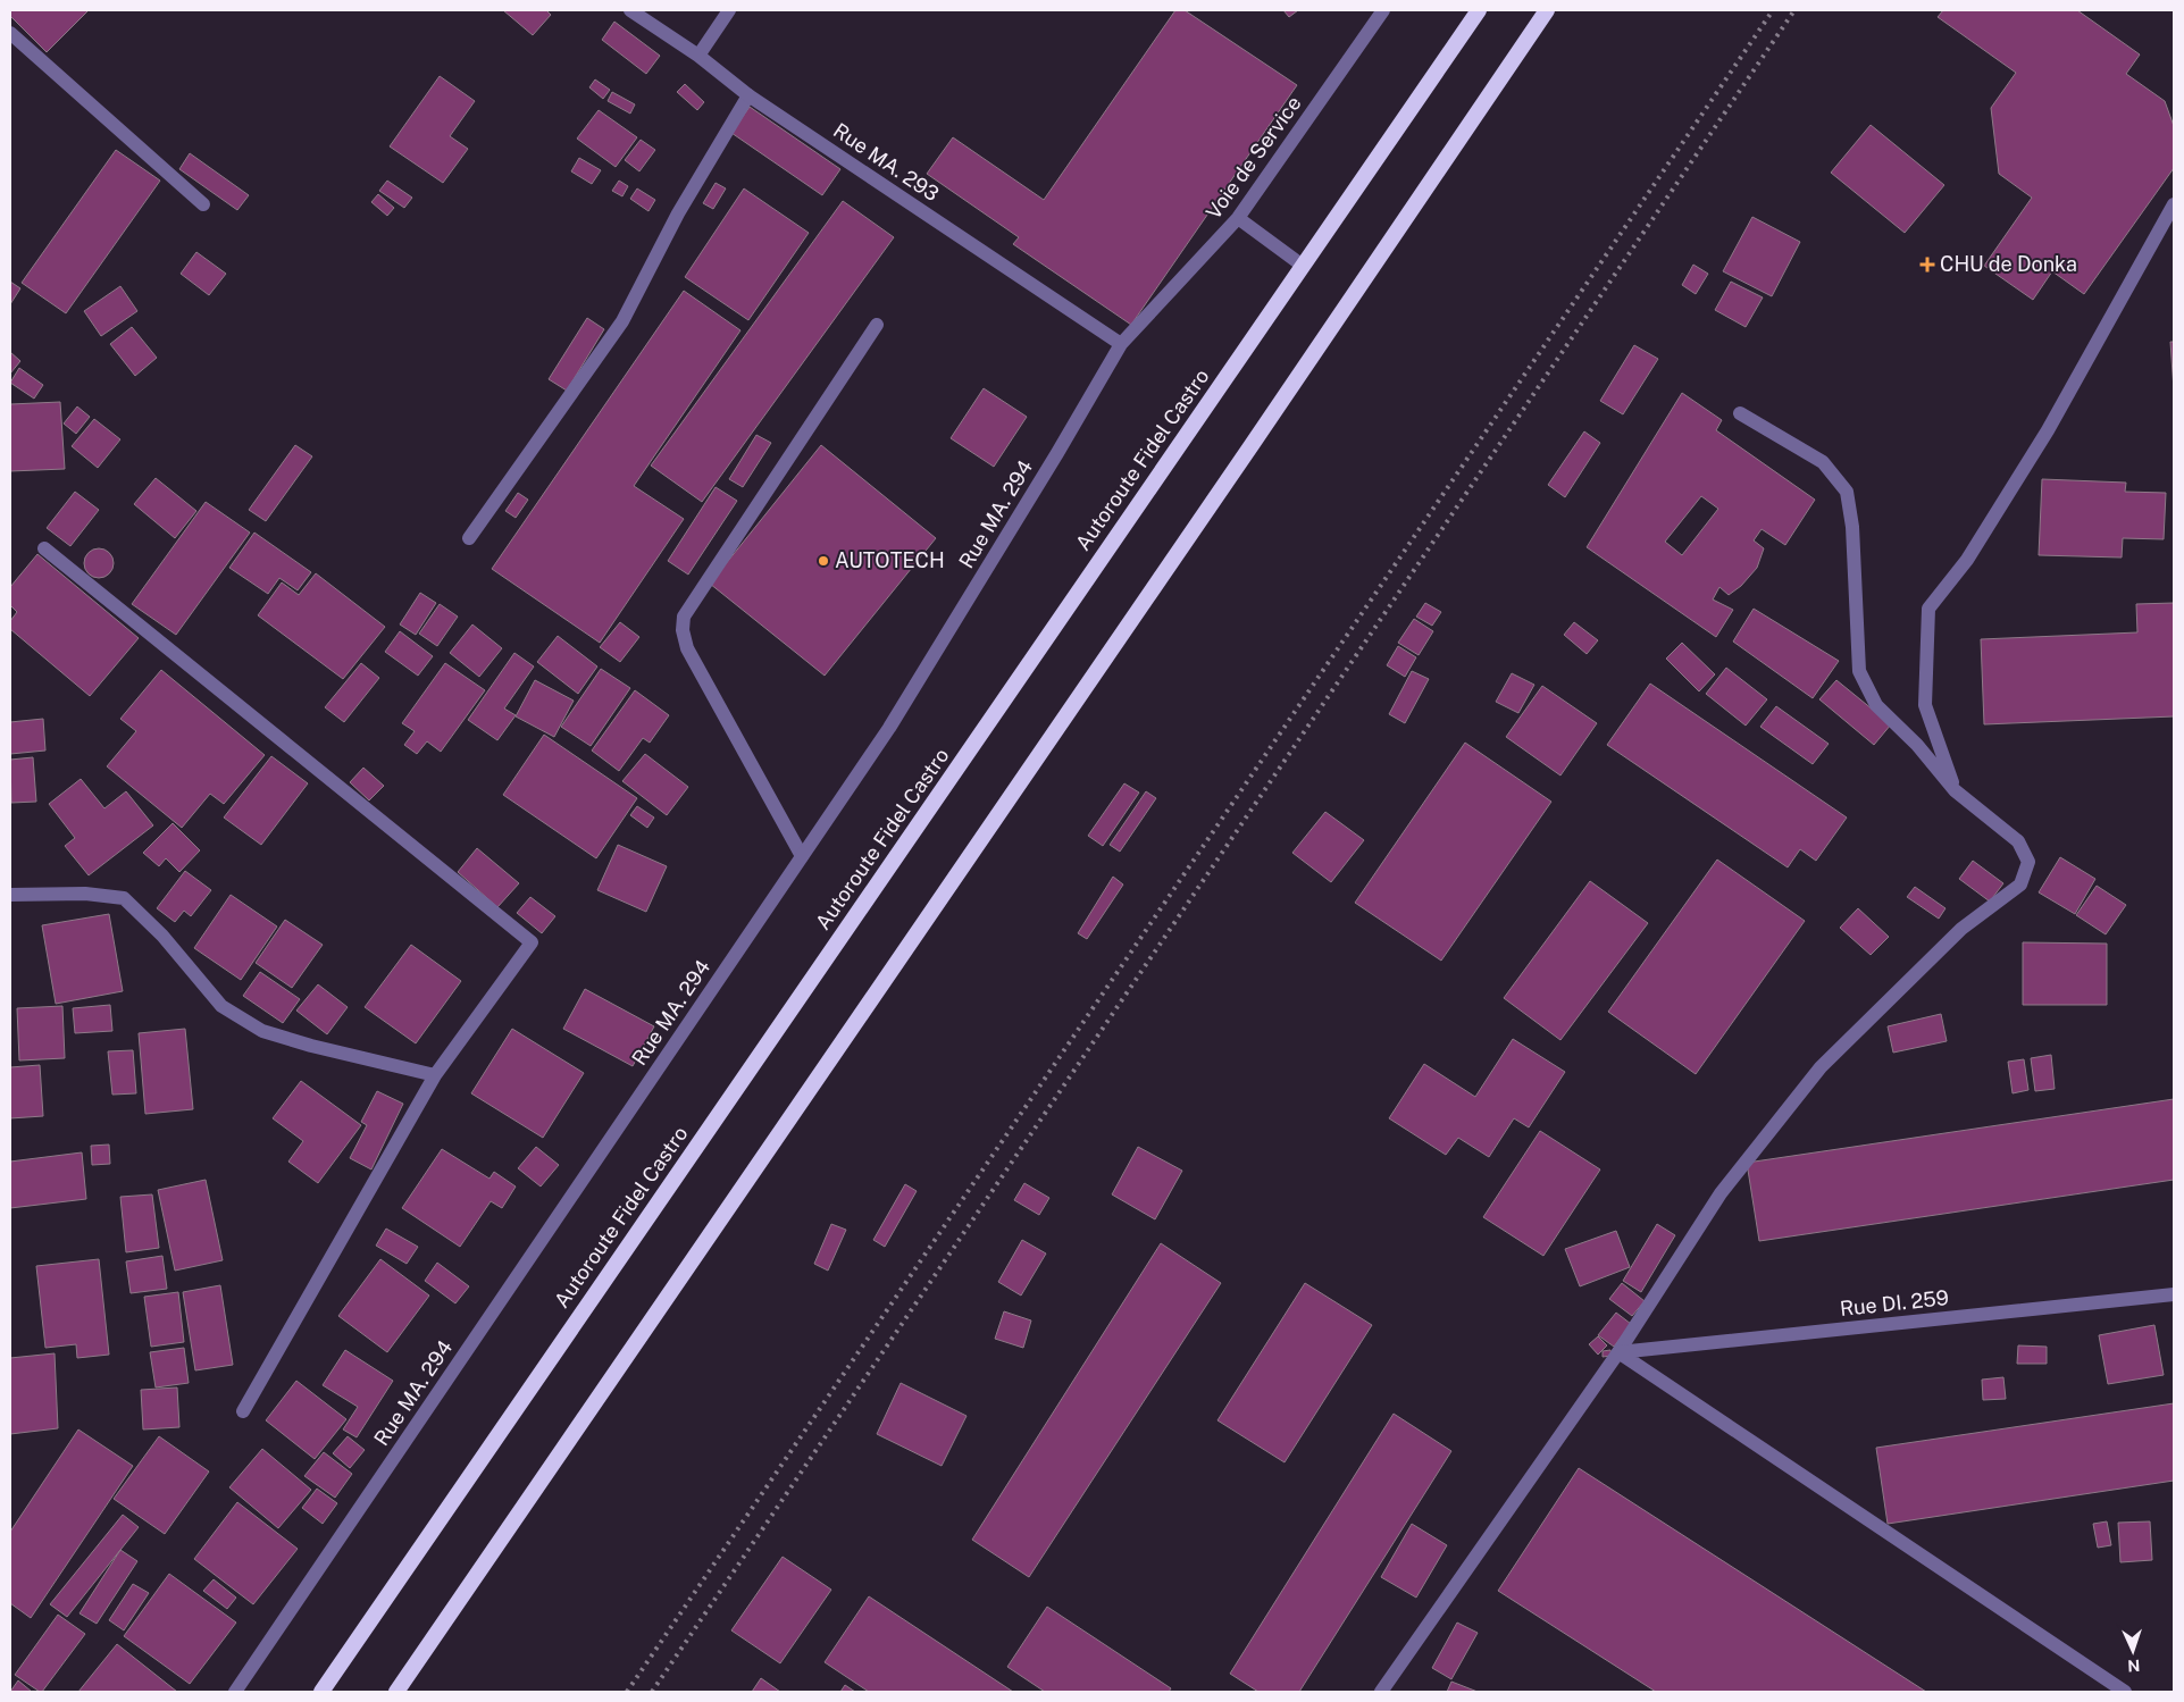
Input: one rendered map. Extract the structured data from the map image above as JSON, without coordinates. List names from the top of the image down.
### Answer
{
  "streets": {
    "highway": ["Autoroute Fidel Castro"],
    "street": [
      "Voie de Service",
      "Rue MA. 293",
      "Rue MA. 294",
      "Rue DI. 259"
    ]
  },
  "crossings": [
    ["Voie de Service", "Rue MA. 293"],
    ["Voie de Service", "Rue MA. 294"],
    ["Rue MA. 293", "Rue MA. 294"]
  ],
  "places": {
    "health": ["CHU de Donka"],
    "other": ["AUTOTECH"]
  },
  "north": "bottom"
}
